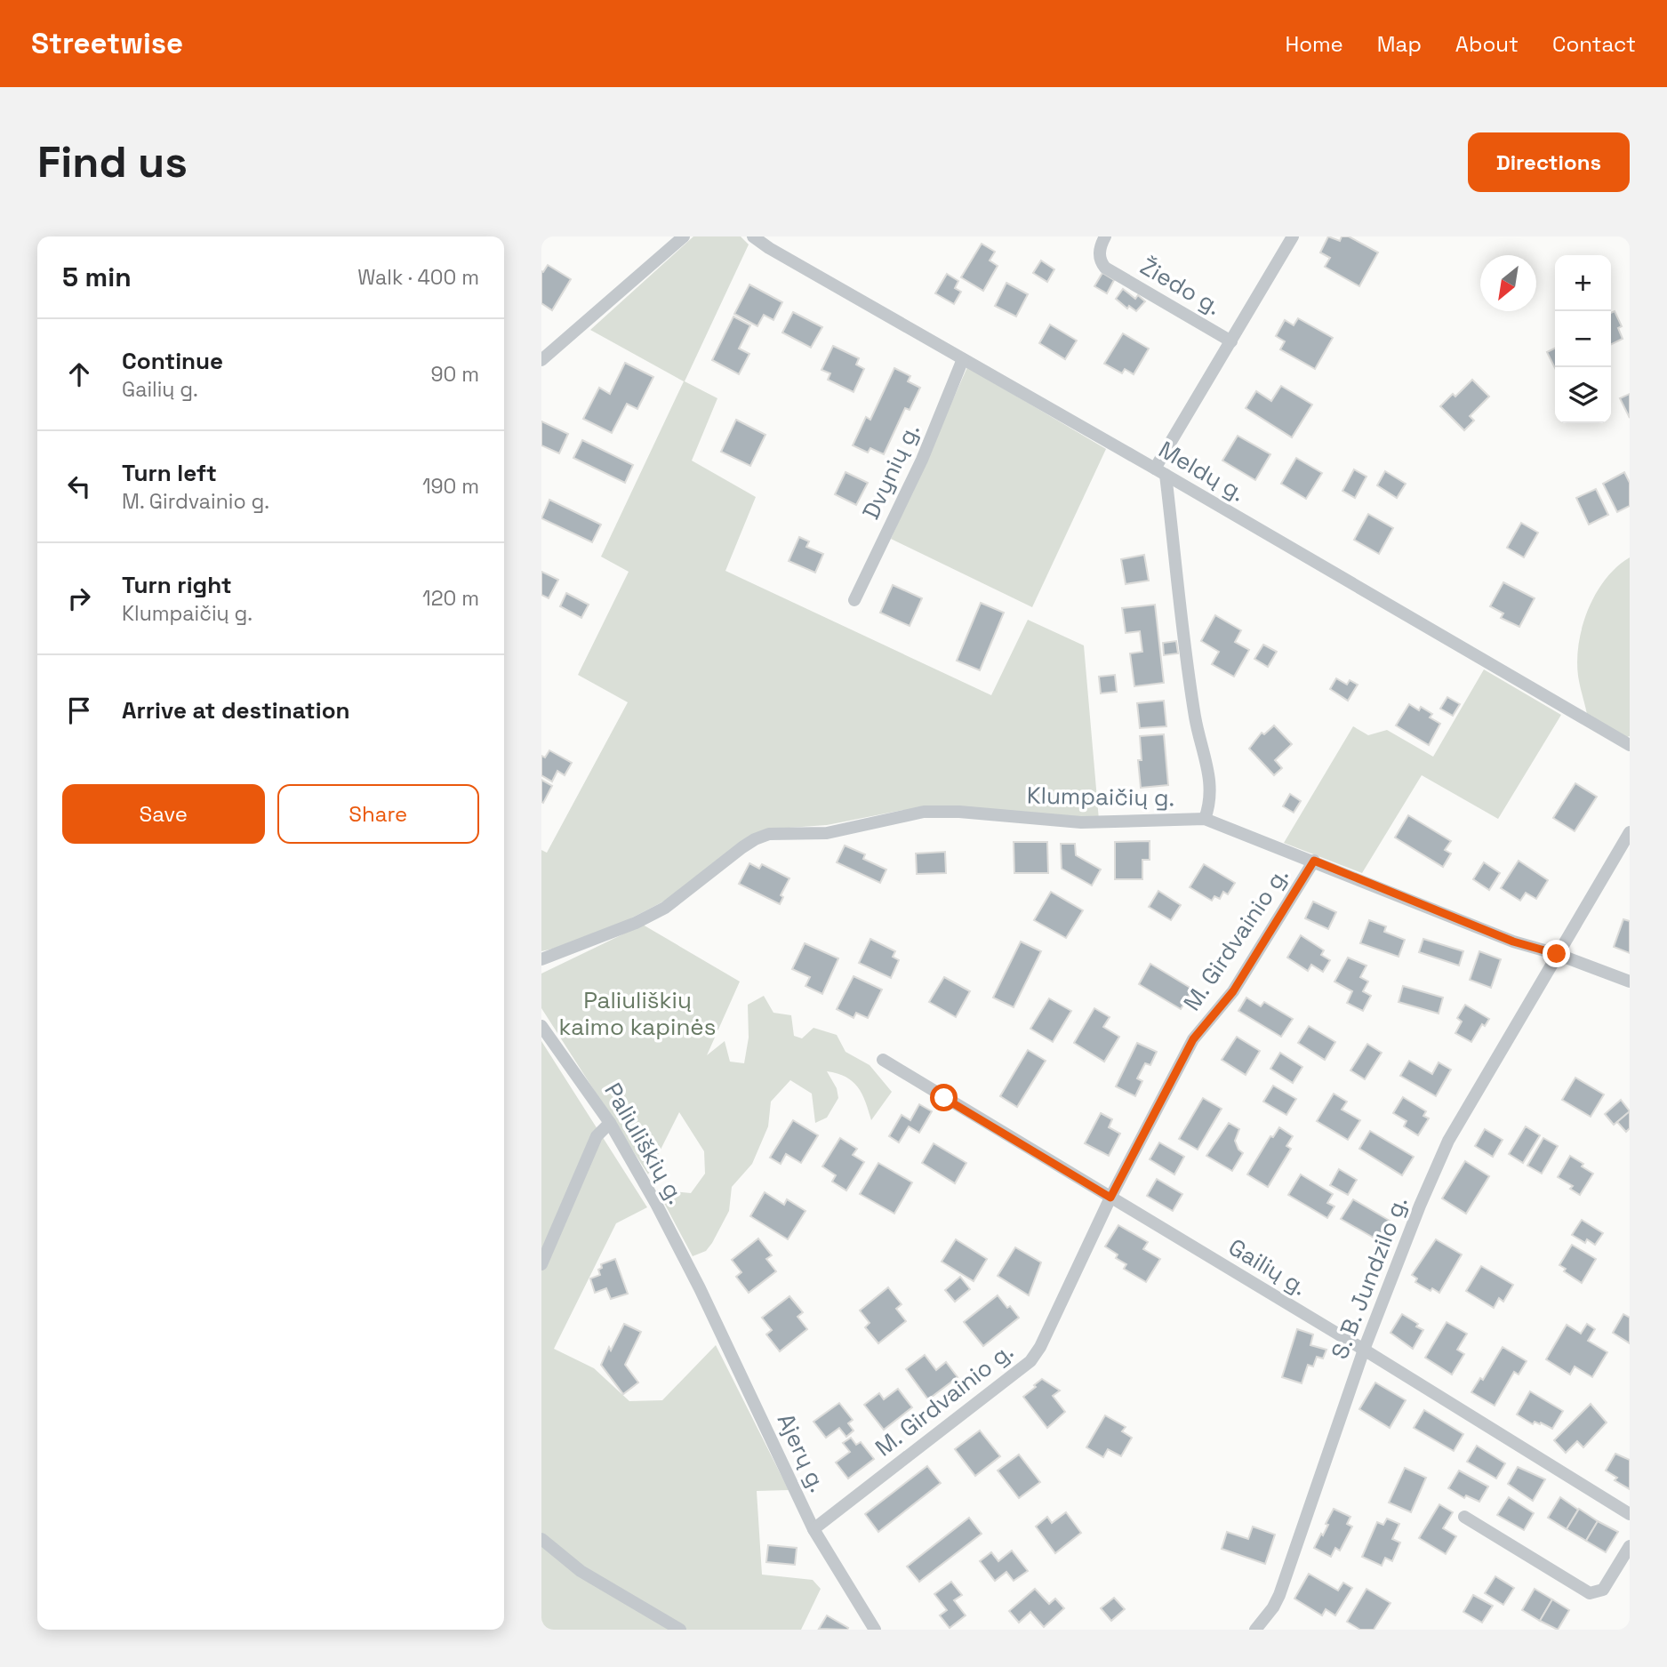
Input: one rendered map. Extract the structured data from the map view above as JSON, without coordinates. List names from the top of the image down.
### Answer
{
  "streets": {
    "street": [
      "Žiedo g.",
      "Dvynių g.",
      "Meldų g.",
      "Klumpaičių g.",
      "M. Girdvainio g.",
      "Paliuliškių g.",
      "Gailių g.",
      "S. B. Jundzilo g.",
      "Ajerų g."
    ]
  },
  "crossings": [
    ["Žiedo g.", "Meldų g."],
    ["Dvynių g.", "Meldų g."],
    ["Klumpaičių g.", "M. Girdvainio g."],
    ["Klumpaičių g.", "S. B. Jundzilo g."],
    ["M. Girdvainio g.", "Gailių g."],
    ["M. Girdvainio g.", "Ajerų g."],
    ["Paliuliškių g.", "Ajerų g."],
    ["Gailių g.", "S. B. Jundzilo g."]
  ],
  "parks": ["Paliuliškių kaimo kapinės"],
  "north": "bottom left",
  "page": {
    "header": "Streetwise",
    "nav": [
      "Home",
      "Map",
      "About",
      "Contact"
    ],
    "buttons": [
      "Directions",
      ["Save", "Share"]
    ],
    "title": "Find us",
    "heading": ["5 min", "Walk · 400 m"],
    "map_buttons": ["+", "−"],
    "list": [
      ["Continue", "Gailių g.", "90 m"],
      ["Turn left", "M. Girdvainio g.", "190 m"],
      ["Turn right", "Klumpaičių g.", "120 m"],
      "Arrive at destination"
    ]
  }
}
